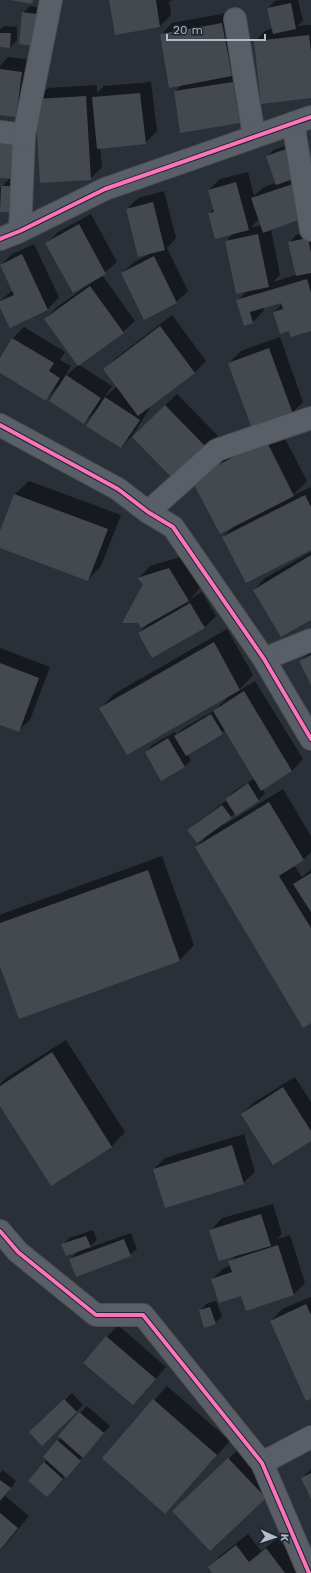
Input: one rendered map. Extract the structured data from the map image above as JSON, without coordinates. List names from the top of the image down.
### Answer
{
  "scale_bar": "20 m",
  "north": "right"
}
